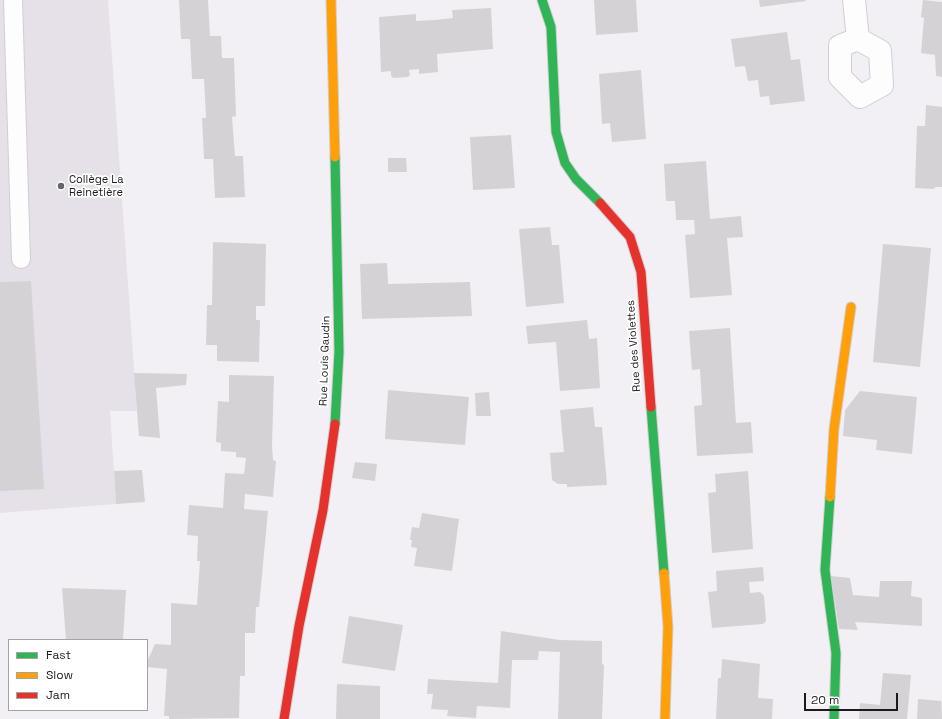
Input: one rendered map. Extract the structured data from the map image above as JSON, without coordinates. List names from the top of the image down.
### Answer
{
  "streets": {
    "street": ["Rue des Violettes", "Rue Louis Gaudin"]
  },
  "places": ["Collège La Reinetière"],
  "legend": ["Fast", "Slow", "Jam"],
  "scale_bar": "20 m"
}
